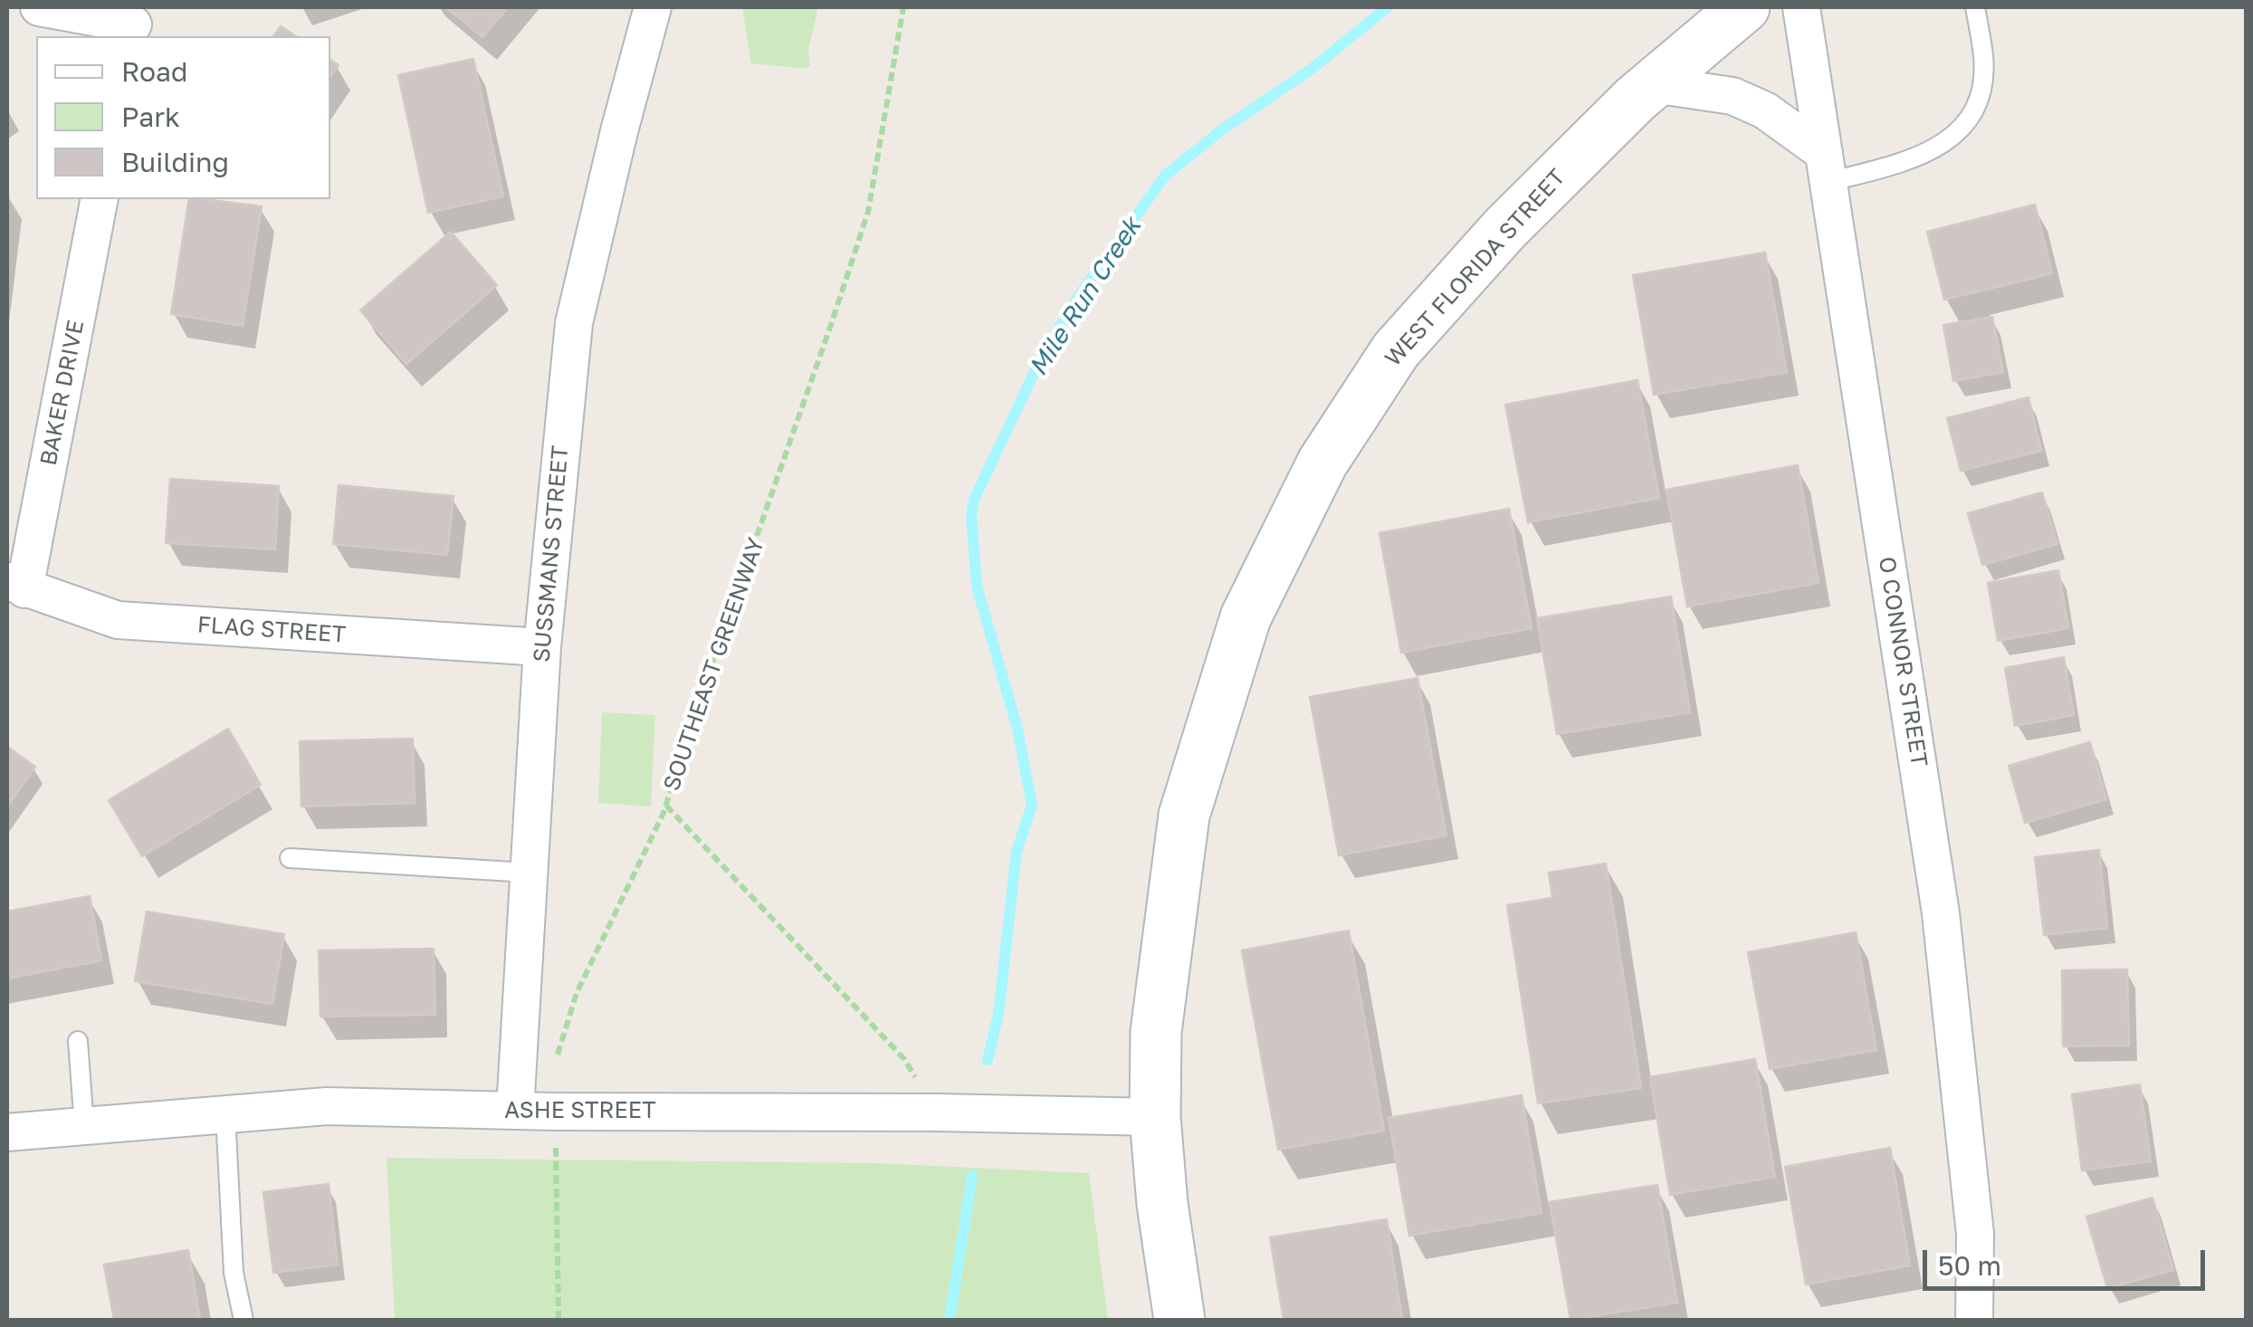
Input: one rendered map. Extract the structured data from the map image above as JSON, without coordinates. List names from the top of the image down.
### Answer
{
  "streets": {
    "main road": ["WEST FLORIDA STREET"],
    "street": [
      "BAKER DRIVE",
      "SUSSMANS STREET",
      "FLAG STREET",
      "O CONNOR STREET",
      "ASHE STREET"
    ],
    "path": ["SOUTHEAST GREENWAY"]
  },
  "crossings": [
    ["WEST FLORIDA STREET", "ASHE STREET"],
    ["BAKER DRIVE", "FLAG STREET"],
    ["SUSSMANS STREET", "FLAG STREET"],
    ["SUSSMANS STREET", "ASHE STREET"],
    ["SOUTHEAST GREENWAY", "ASHE STREET"]
  ],
  "water": ["Mile Run Creek"],
  "legend": ["Road", "Park", "Building"],
  "scale_bar": "50 m"
}
